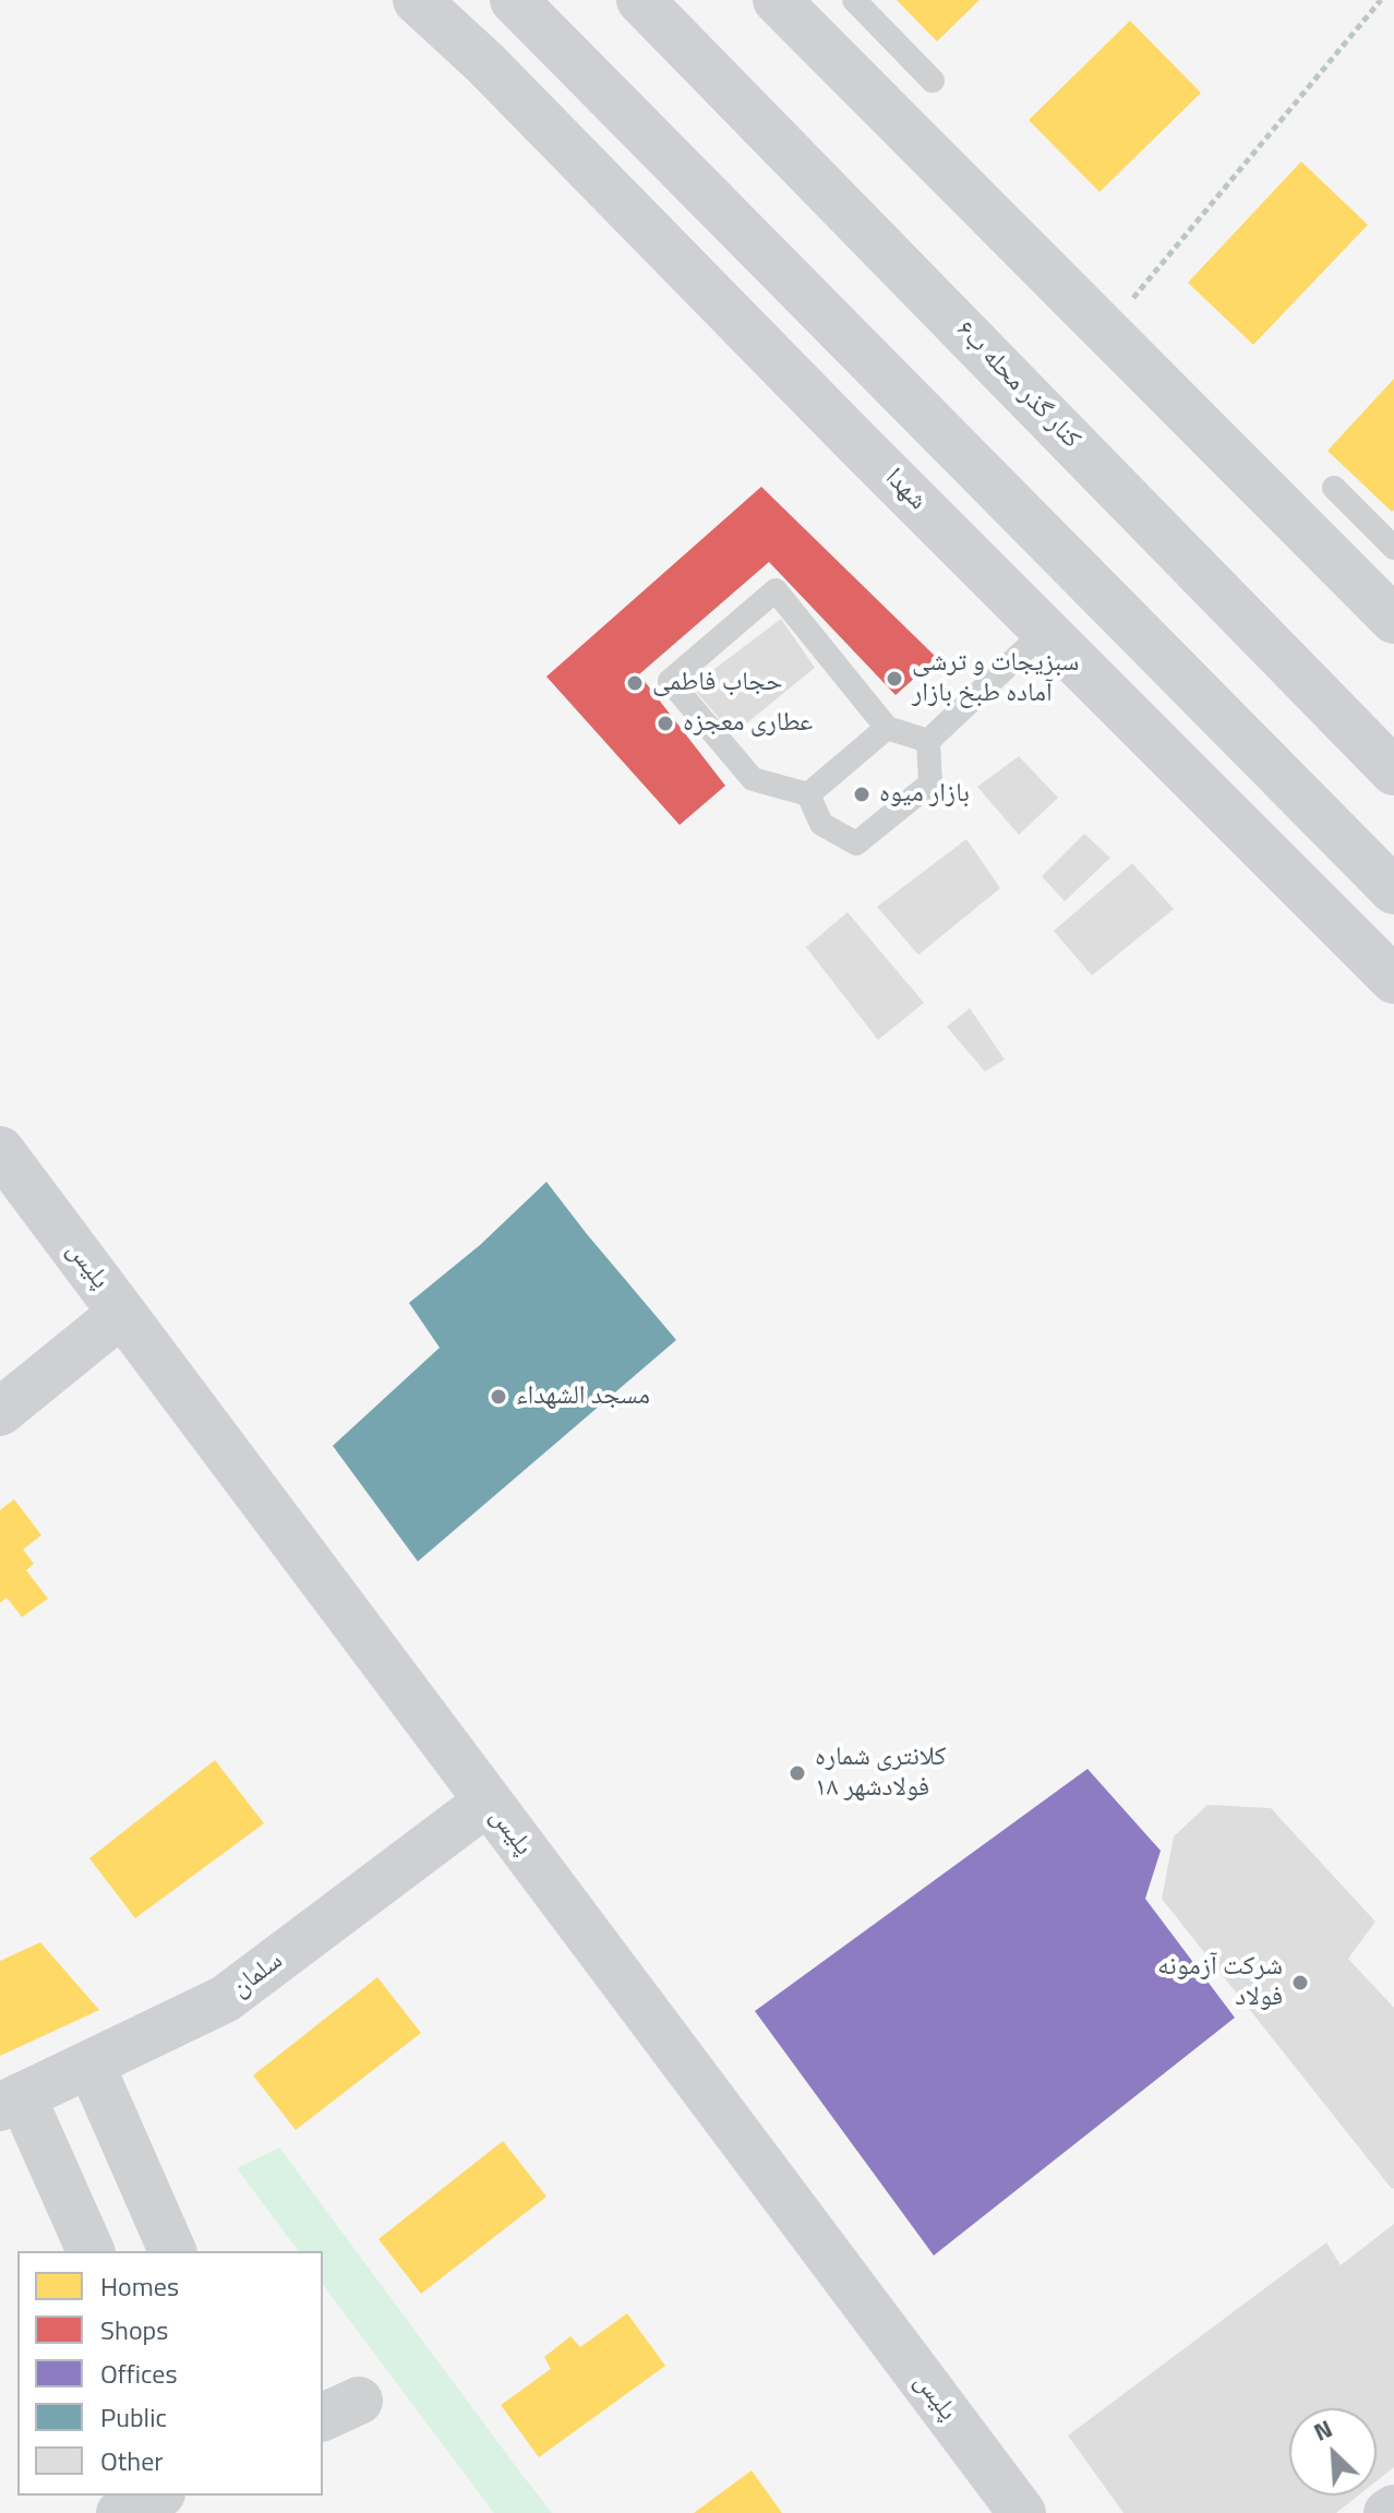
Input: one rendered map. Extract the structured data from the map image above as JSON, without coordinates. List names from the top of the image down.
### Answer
{
  "streets": {
    "street": [
      "کنار گذر محله ب۶",
      "شهدا",
      "پلیس",
      "سلمان"
    ]
  },
  "crossings": [
    ["پلیس", "سلمان"]
  ],
  "places": [
    "سبزیجات و ترشی آماده طبخ بازار",
    "حجاب فاطمی",
    "عطاری معجزه",
    "بازار میوه",
    "مسجد الشهداء",
    "کلانتری شماره ۱۸ فولادشهر",
    "شرکت آزمونه فولاد"
  ],
  "legend": [
    "Homes",
    "Shops",
    "Offices",
    "Public",
    "Other"
  ],
  "north": "top left"
}
